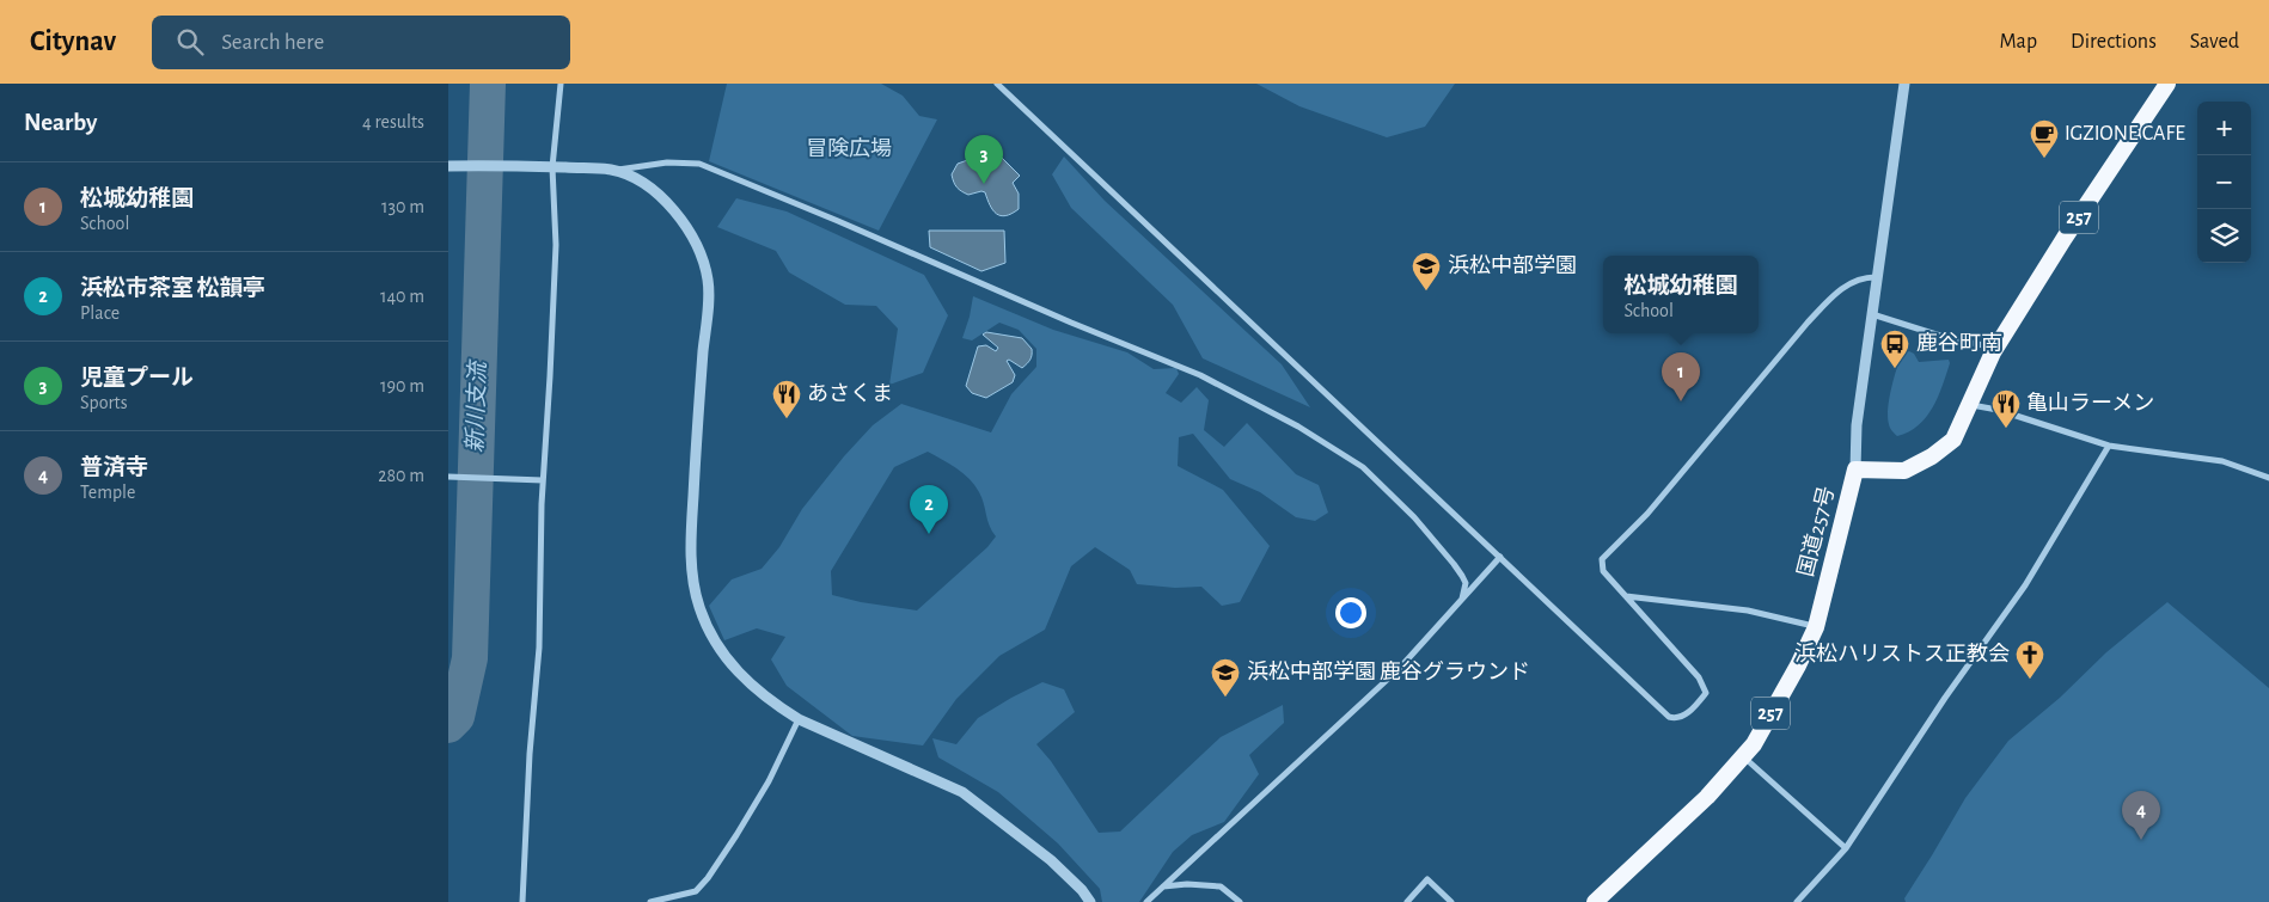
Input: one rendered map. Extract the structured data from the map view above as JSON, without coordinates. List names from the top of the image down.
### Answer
{
  "streets": {
    "highway": ["257", "国道257号"]
  },
  "water": ["新川支流"],
  "parks": ["冒険広場"],
  "places": {
    "cafe": ["IGZIONE CAFE"],
    "school or university": ["浜松中部学園", "浜松中部学園 鹿谷グラウンド"],
    "bus stop": ["鹿谷町南"],
    "restaurant": ["あさくま", "亀山ラーメン"],
    "church": ["浜松ハリストス正教会"]
  },
  "page": {
    "header": "Citynav",
    "search": "Search here",
    "nav": ["Map", "Directions", "Saved"],
    "heading": ["Nearby", "4 results"],
    "map_buttons": ["+", "−"],
    "pins": [
      "3",
      "1",
      "2",
      "4"
    ],
    "list": [
      {
        "mark": "1",
        "name": "松城幼稚園",
        "note": "School",
        "value": "130 m"
      },
      {
        "mark": "2",
        "name": "浜松市茶室 松韻亭",
        "note": "Place",
        "value": "140 m"
      },
      {
        "mark": "3",
        "name": "児童プール",
        "note": "Sports",
        "value": "190 m"
      },
      {
        "mark": "4",
        "name": "普済寺",
        "note": "Temple",
        "value": "280 m"
      }
    ],
    "popup": ["松城幼稚園", "School"]
  }
}
